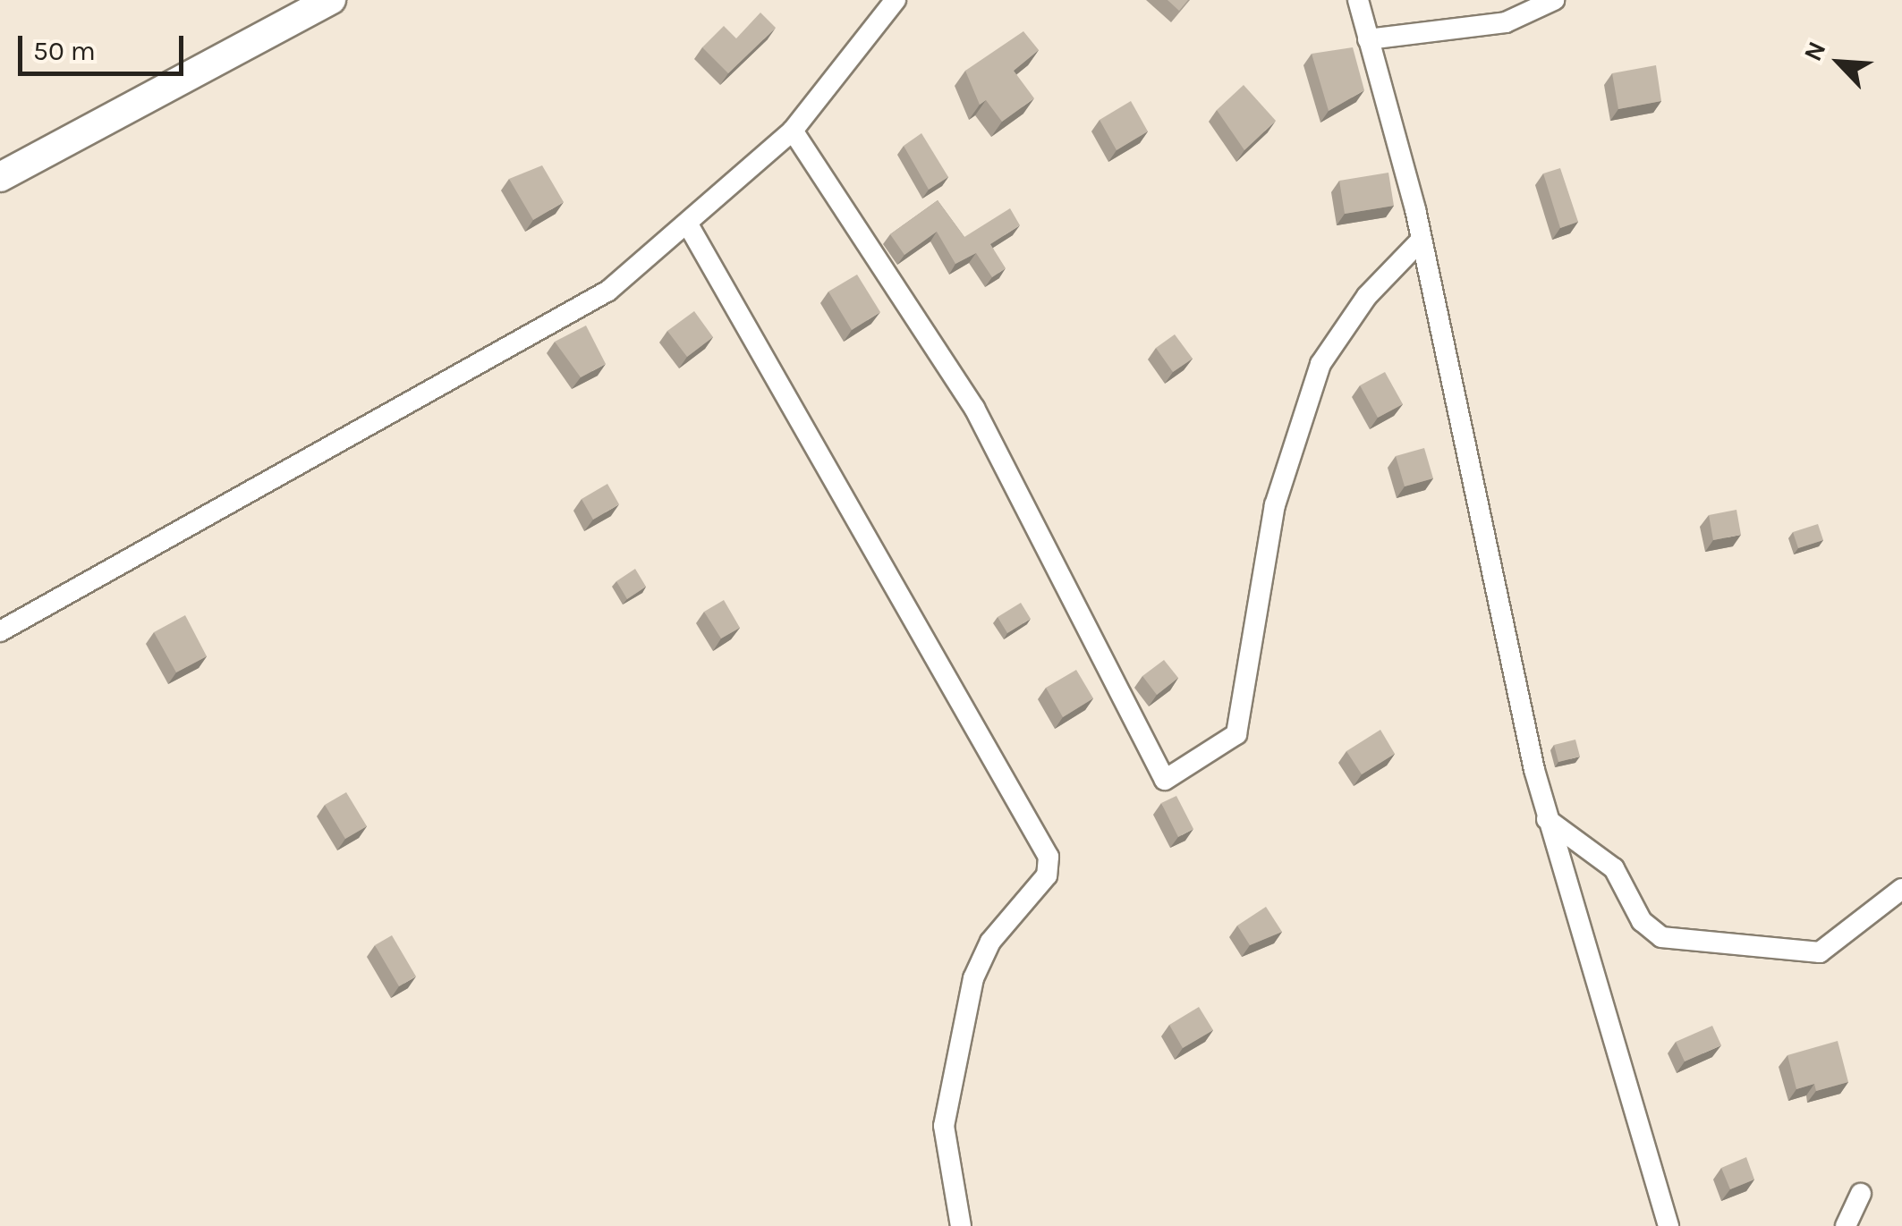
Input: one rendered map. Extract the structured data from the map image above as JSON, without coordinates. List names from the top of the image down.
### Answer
{
  "scale_bar": "50 m",
  "north": "top left"
}
